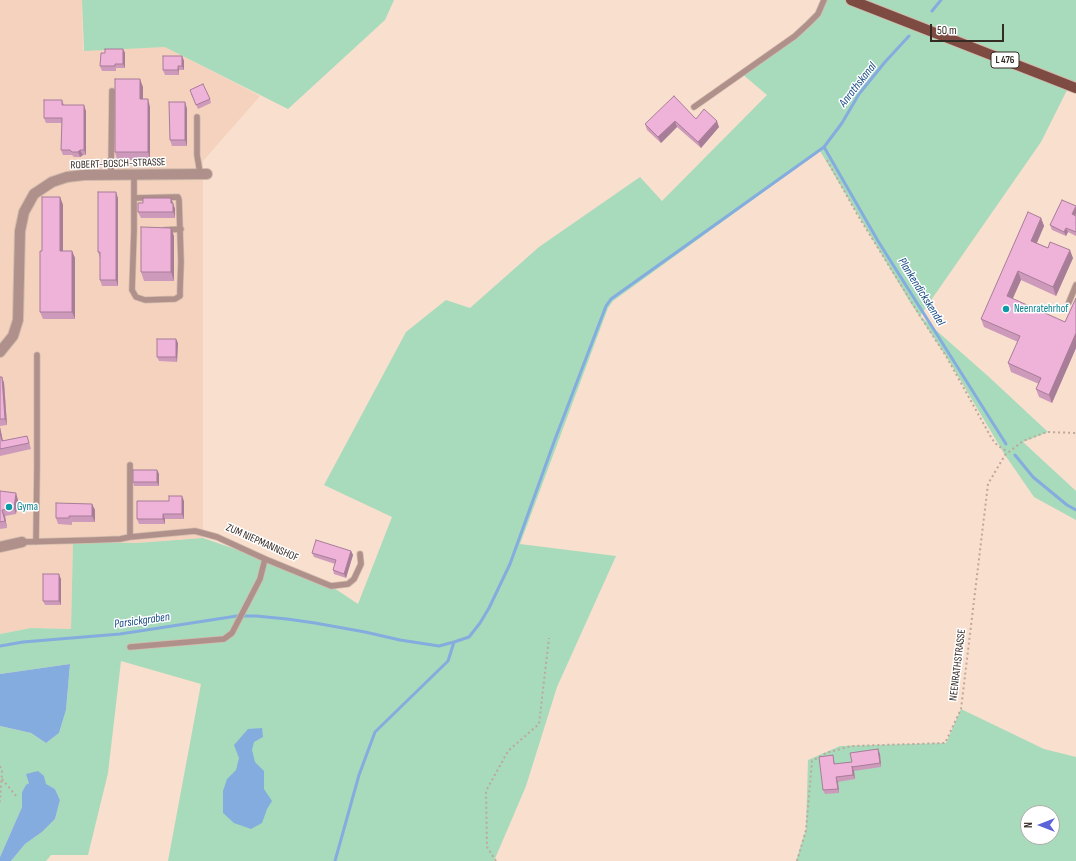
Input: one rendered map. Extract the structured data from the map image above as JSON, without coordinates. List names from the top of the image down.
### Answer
{
  "streets": {
    "main road": ["L 476"],
    "street": ["ROBERT-BOSCH-STRASSE", "ZUM NIEPMANNSHOF"],
    "path": ["NEENRATHSTRASSE"]
  },
  "water": ["Anrathskanal", "Plankendickskendel", "Parsickgraben"],
  "places": ["Neenratehrhof", "Gyma"],
  "scale_bar": "50 m",
  "north": "left"
}
